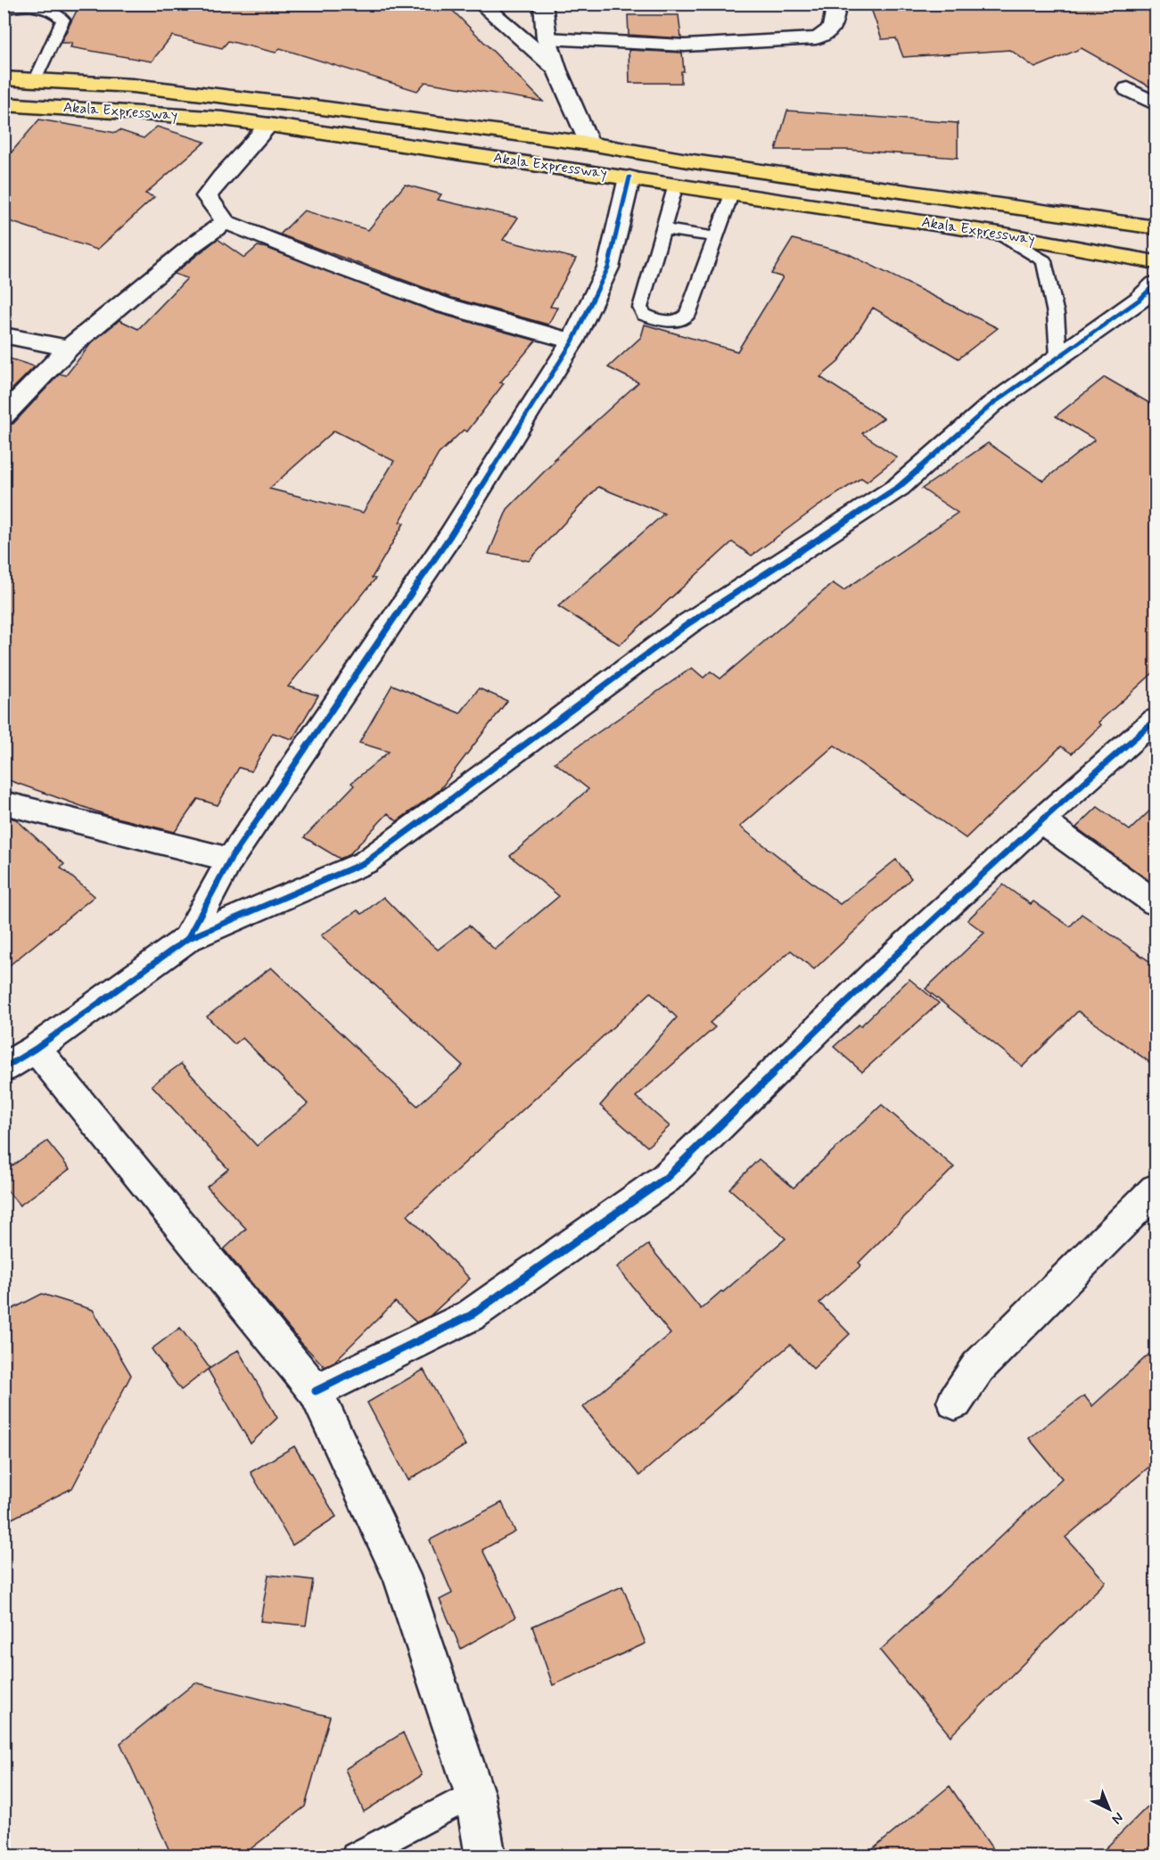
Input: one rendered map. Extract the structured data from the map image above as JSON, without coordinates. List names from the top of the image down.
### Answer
{
  "streets": {
    "main road": ["Akala Expressway"]
  },
  "north": "bottom right"
}
